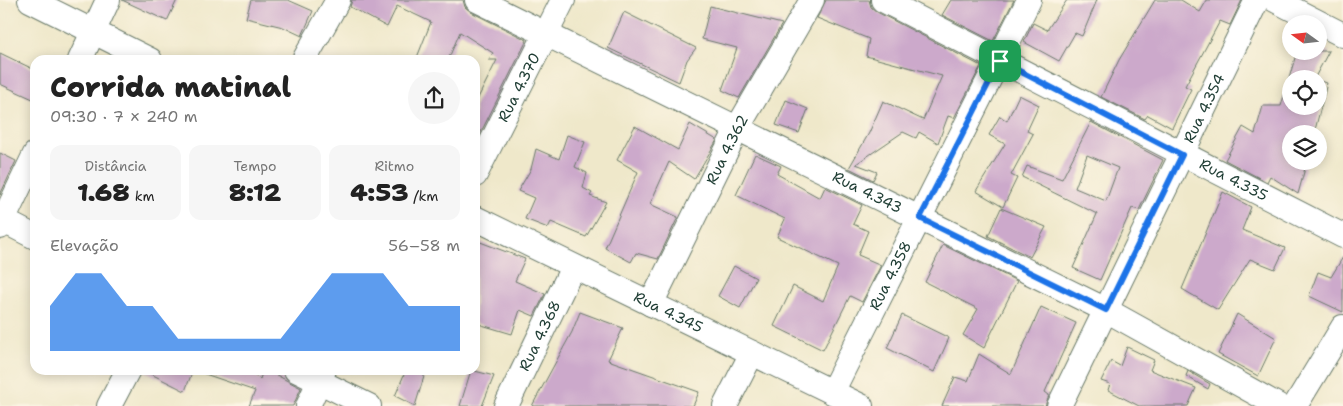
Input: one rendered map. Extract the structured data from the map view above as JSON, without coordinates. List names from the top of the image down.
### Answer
{
  "streets": {
    "street": [
      "Rua 4.370",
      "Rua 4.354",
      "Rua 4.362",
      "Rua 4.335",
      "Rua 4.343",
      "Rua 4.358",
      "Rua 4.345",
      "Rua 4.368"
    ]
  },
  "crossings": [
    ["Rua 4.370", "Rua 4.343"],
    ["Rua 4.354", "Rua 4.335"],
    ["Rua 4.354", "Rua 4.343"],
    ["Rua 4.362", "Rua 4.343"],
    ["Rua 4.362", "Rua 4.345"],
    ["Rua 4.335", "Rua 4.358"],
    ["Rua 4.343", "Rua 4.358"],
    ["Rua 4.358", "Rua 4.345"],
    ["Rua 4.345", "Rua 4.368"]
  ],
  "north": "left",
  "page": {
    "heading": ["Corrida matinal", "09:30 · 7 × 240 m"],
    "stats": [
      ["Distância", "1.68 km"],
      ["Tempo", "8:12"],
      ["Ritmo", "4:53 /km"]
    ],
    "chart": ["Elevação", "56–58 m"]
  }
}
